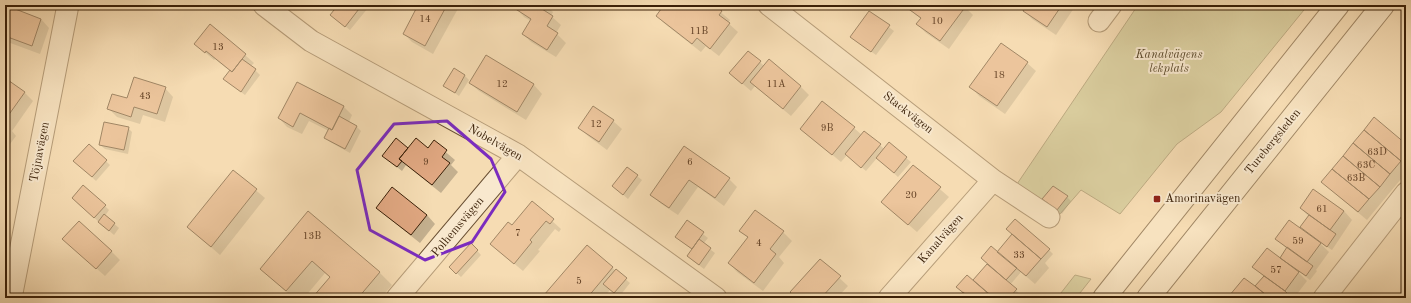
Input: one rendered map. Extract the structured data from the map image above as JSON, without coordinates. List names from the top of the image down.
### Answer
{
  "streets": {
    "main road": ["Turebergsleden"],
    "street": [
      "Stackvägen",
      "Nobelvägen",
      "Töjnavägen",
      "Polhemsvägen",
      "Kanalvägen"
    ]
  },
  "crossings": [
    ["Stackvägen", "Kanalvägen"],
    ["Nobelvägen", "Polhemsvägen"]
  ],
  "parks": ["Kanalvägens lekplats"],
  "places": {
    "transit": ["Amorinavägen"]
  },
  "house_numbers": [
    "14",
    "10",
    "11B",
    "13",
    "18",
    "12",
    "11A",
    "43",
    "12",
    "9B",
    "63D",
    "9",
    "6",
    "63C",
    "63B",
    "20",
    "61",
    "7",
    "13B",
    "59",
    "4",
    "33",
    "57",
    "5"
  ]
}
